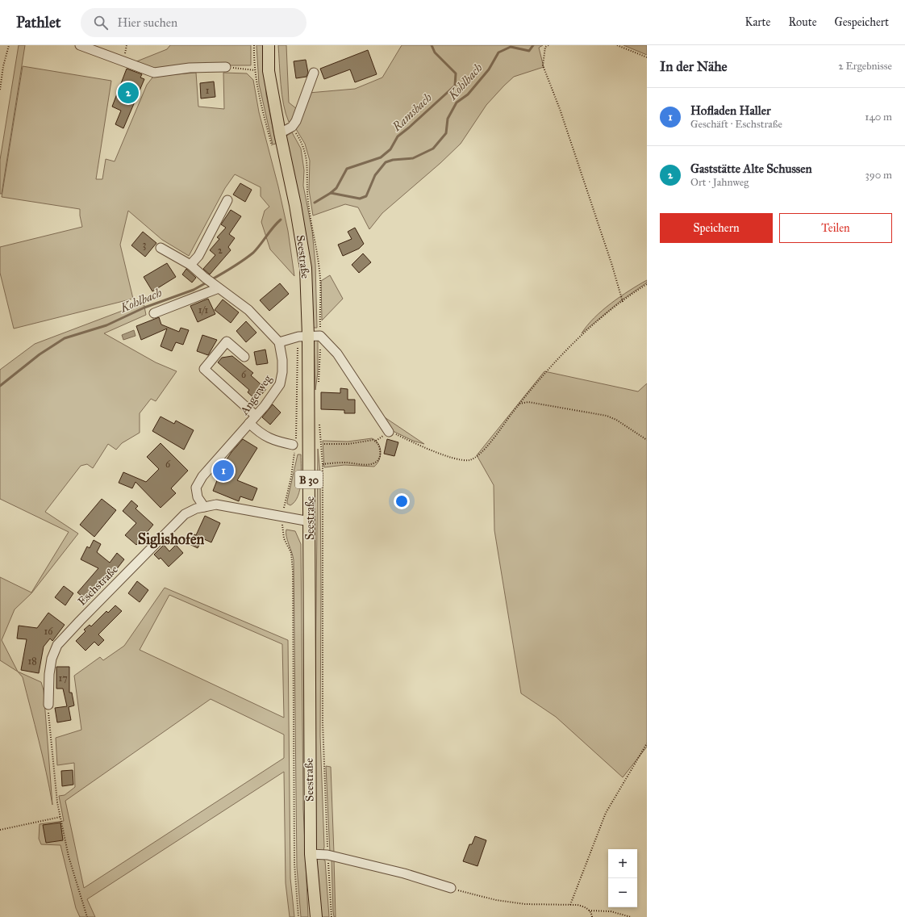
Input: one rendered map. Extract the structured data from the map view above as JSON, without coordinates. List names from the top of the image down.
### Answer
{
  "streets": {
    "main road": ["Seestraße", "B 30"],
    "street": ["Angerweg", "Eschstraße"]
  },
  "crossings": [
    ["Seestraße", "Eschstraße"]
  ],
  "districts": ["Siglishofen"],
  "water": ["Kohlbach", "Ramsbach"],
  "house_numbers": [
    "1",
    "3",
    "2",
    "1/1",
    "6",
    "6",
    "16",
    "18",
    "17"
  ],
  "page": {
    "header": "Pathlet",
    "search": "Hier suchen",
    "nav": ["Karte", "Route", "Gespeichert"],
    "heading": ["In der Nähe", "2 Ergebnisse"],
    "pins": ["2", "1"],
    "list": [
      {
        "mark": "1",
        "name": "Hofladen Haller",
        "note": "Geschäft · Eschstraße",
        "value": "140 m"
      },
      {
        "mark": "2",
        "name": "Gaststätte Alte Schussen",
        "note": "Ort · Jahnweg",
        "value": "390 m"
      }
    ],
    "buttons": ["Speichern", "Teilen"],
    "map_buttons": ["+", "−"]
  }
}
